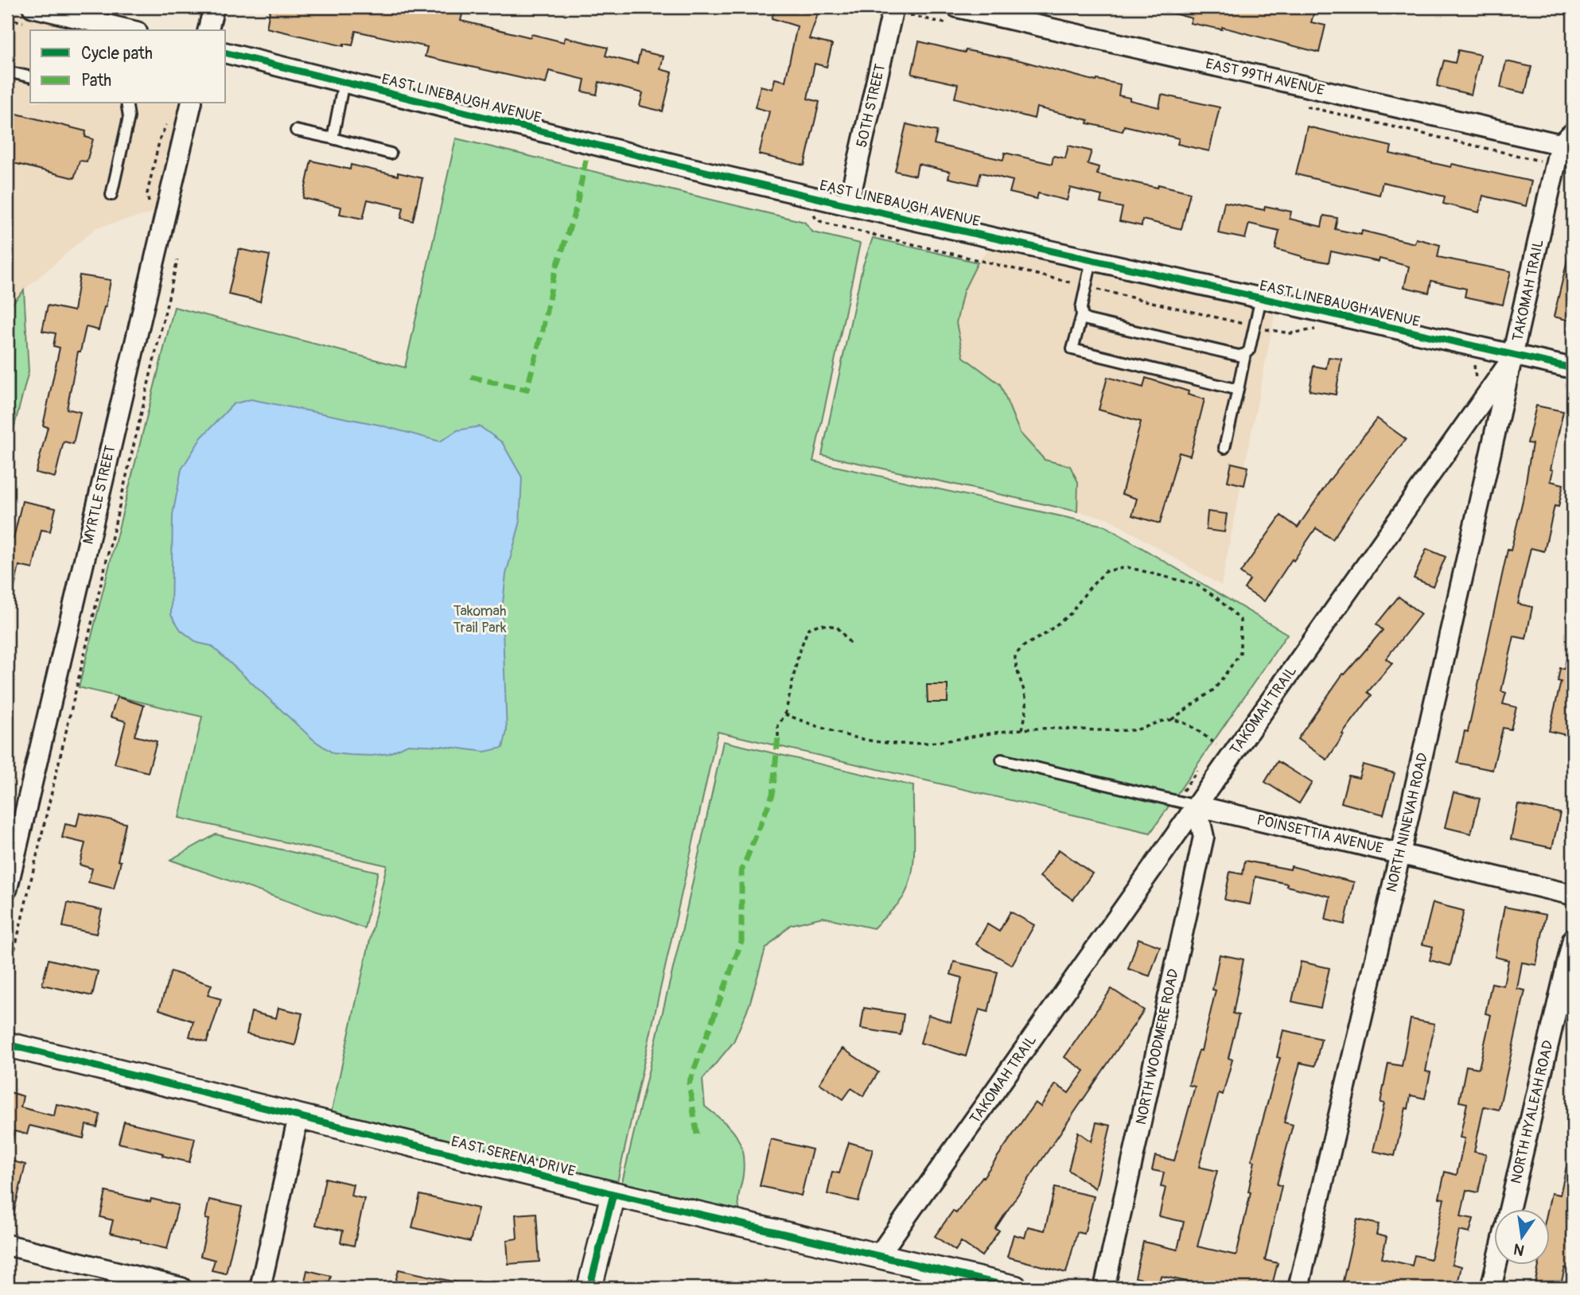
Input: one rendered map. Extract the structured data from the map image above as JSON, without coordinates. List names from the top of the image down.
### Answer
{
  "streets": {
    "street": [
      "EAST 99TH AVENUE",
      "EAST LINEBAUGH AVENUE",
      "50TH STREET",
      "TAKOMAH TRAIL",
      "MYRTLE STREET",
      "NORTH NINEVAH ROAD",
      "POINSETTIA AVENUE",
      "NORTH WOODMERE ROAD",
      "NORTH HYALEAH ROAD",
      "EAST SERENA DRIVE"
    ]
  },
  "crossings": [
    ["EAST 99TH AVENUE", "TAKOMAH TRAIL"],
    ["EAST LINEBAUGH AVENUE", "50TH STREET"],
    ["EAST LINEBAUGH AVENUE", "TAKOMAH TRAIL"],
    ["EAST LINEBAUGH AVENUE", "NORTH NINEVAH ROAD"],
    ["TAKOMAH TRAIL", "NORTH NINEVAH ROAD"],
    ["TAKOMAH TRAIL", "POINSETTIA AVENUE"],
    ["TAKOMAH TRAIL", "NORTH WOODMERE ROAD"],
    ["TAKOMAH TRAIL", "EAST SERENA DRIVE"],
    ["NORTH NINEVAH ROAD", "POINSETTIA AVENUE"],
    ["POINSETTIA AVENUE", "NORTH WOODMERE ROAD"]
  ],
  "parks": ["Takomah Trail Park"],
  "legend": ["Cycle path", "Path"],
  "north": "bottom"
}
